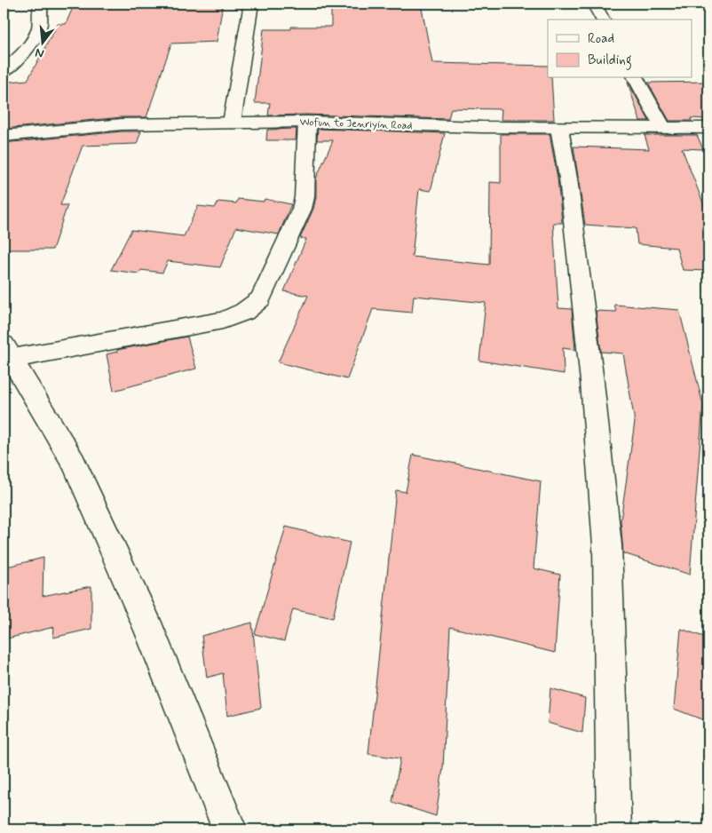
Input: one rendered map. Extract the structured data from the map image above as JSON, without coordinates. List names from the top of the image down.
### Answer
{
  "streets": {
    "street": ["Wofun to Jenriyin Road"]
  },
  "legend": ["Road", "Building"],
  "north": "bottom"
}
